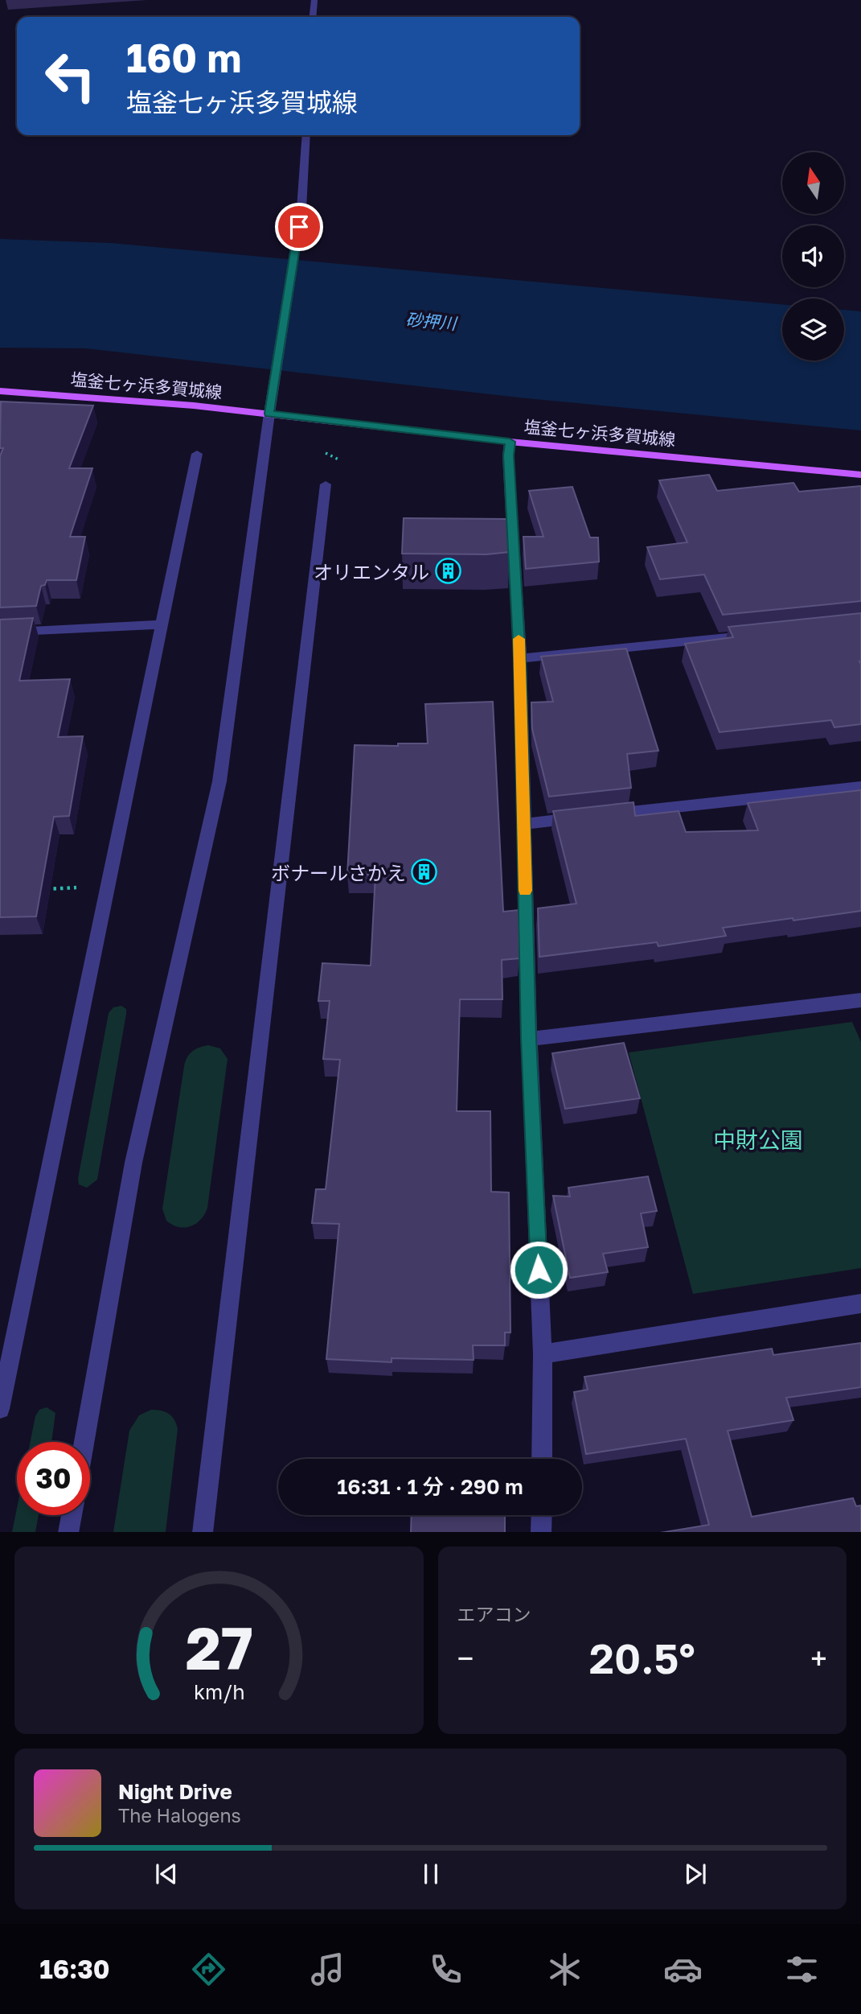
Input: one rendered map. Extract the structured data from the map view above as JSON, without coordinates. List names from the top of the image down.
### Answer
{
  "streets": {
    "main road": ["塩釜七ヶ浜多賀城線"]
  },
  "water": ["砂押川"],
  "parks": ["中財公園"],
  "places": {
    "building": ["オリエンタル", "ボナールさかえ"]
  },
  "north": "top",
  "page": {
    "turn": ["160 m", "塩釜七ヶ浜多賀城線"],
    "limit": "30",
    "trip": "16:31 · 1 分 · 290 m",
    "tile": "エアコン",
    "heat": ["−", "20.5°", "+"],
    "song": ["Night Drive", "The Halogens"],
    "tabs": "16:30",
    "gauge": ["27", "km/h"]
  }
}
